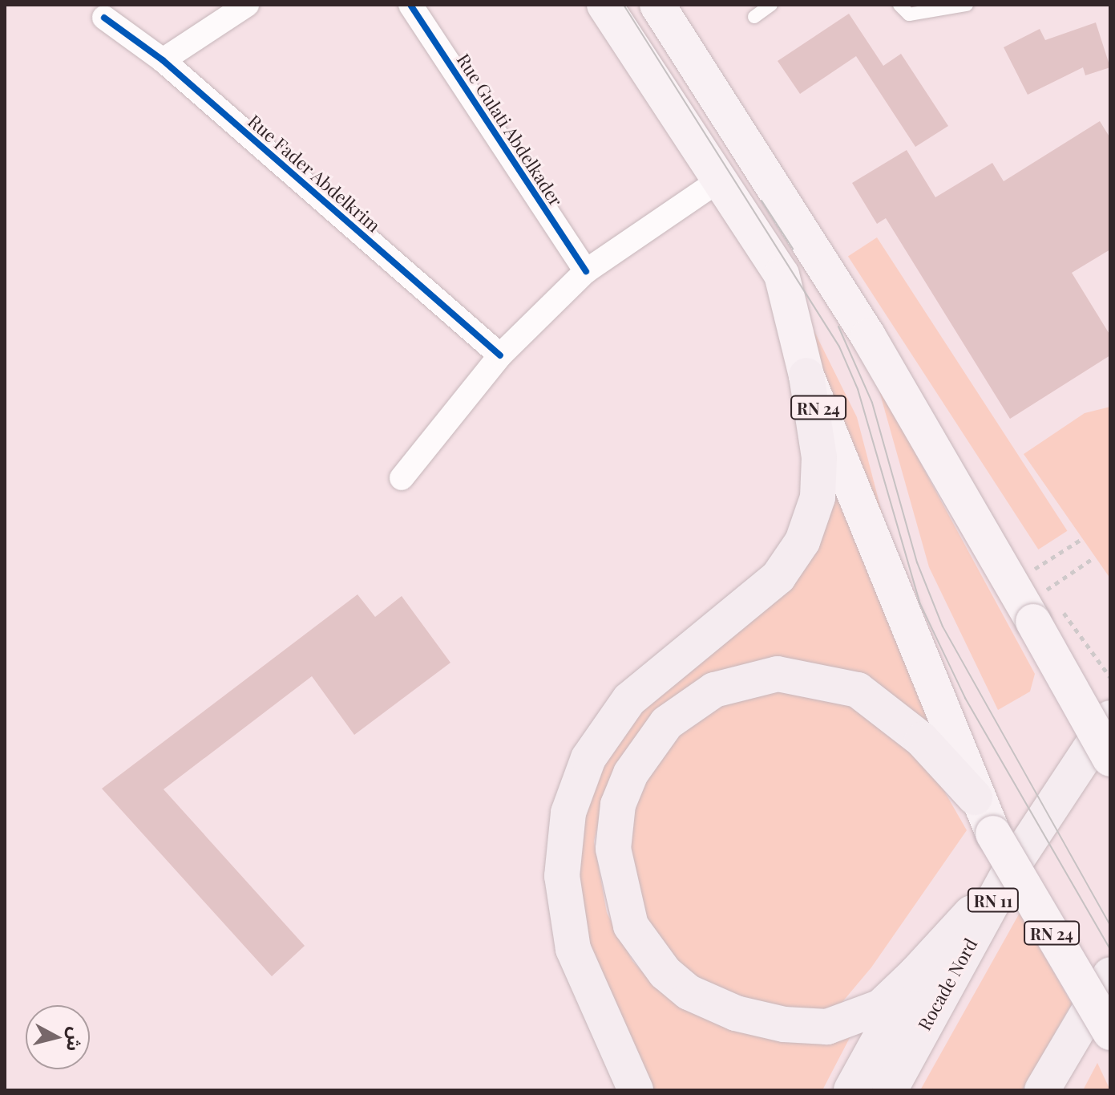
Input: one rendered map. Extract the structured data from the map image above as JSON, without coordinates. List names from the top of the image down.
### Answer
{
  "streets": {
    "highway": ["RN 11", "Rocade Nord"],
    "main road": ["RN 24"],
    "street": ["Rue Gulati Abdelkader", "Rue Fader Abdelkrim"]
  },
  "north": "right"
}
